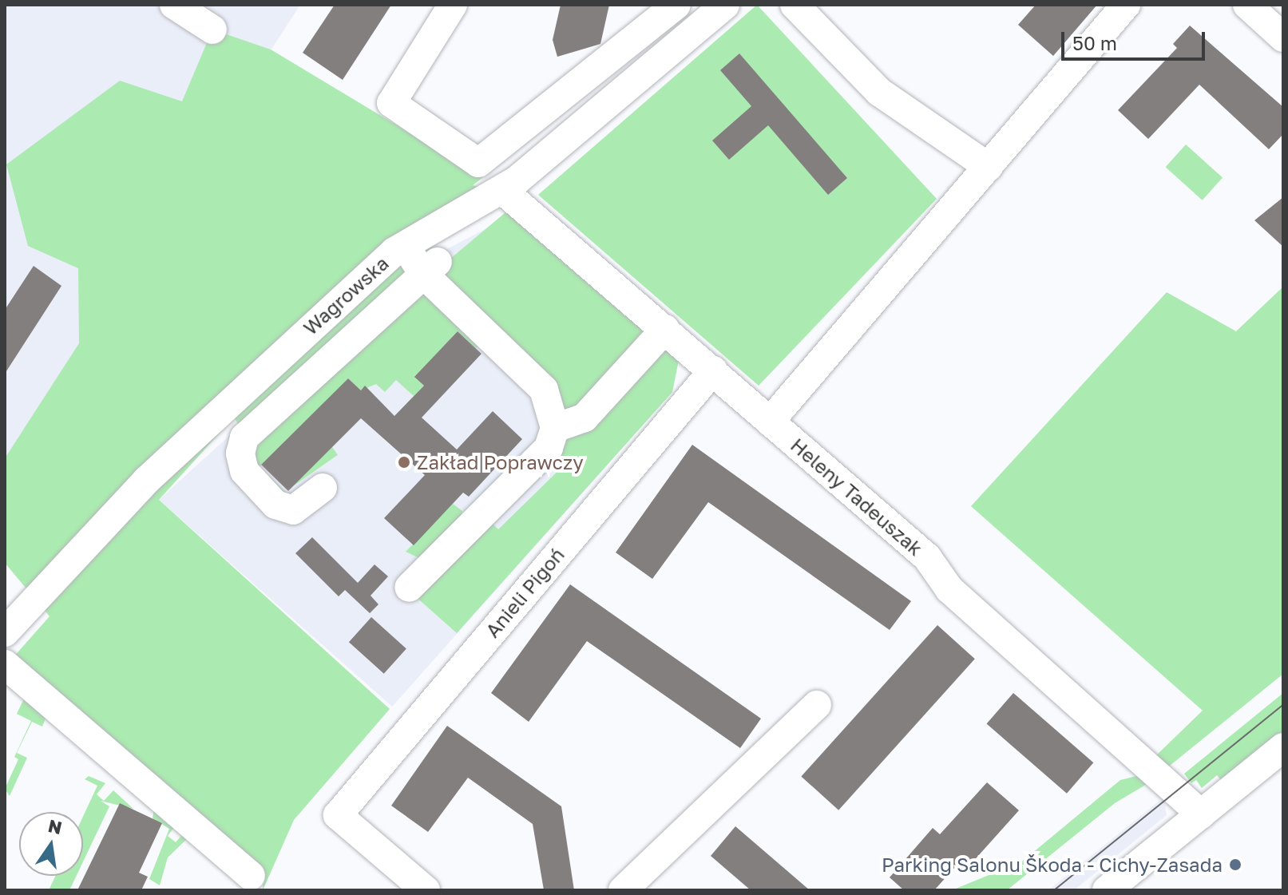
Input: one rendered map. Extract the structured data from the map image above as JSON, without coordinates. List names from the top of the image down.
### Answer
{
  "streets": {
    "street": ["Wagrowska", "Heleny Tadeuszak", "Anieli Pigoń"]
  },
  "crossings": [
    ["Wagrowska", "Heleny Tadeuszak"],
    ["Heleny Tadeuszak", "Anieli Pigoń"]
  ],
  "places": ["Zakład Poprawczy", "Parking Salonu Škoda - Cichy-Zasada"],
  "scale_bar": "50 m",
  "north": "top"
}
